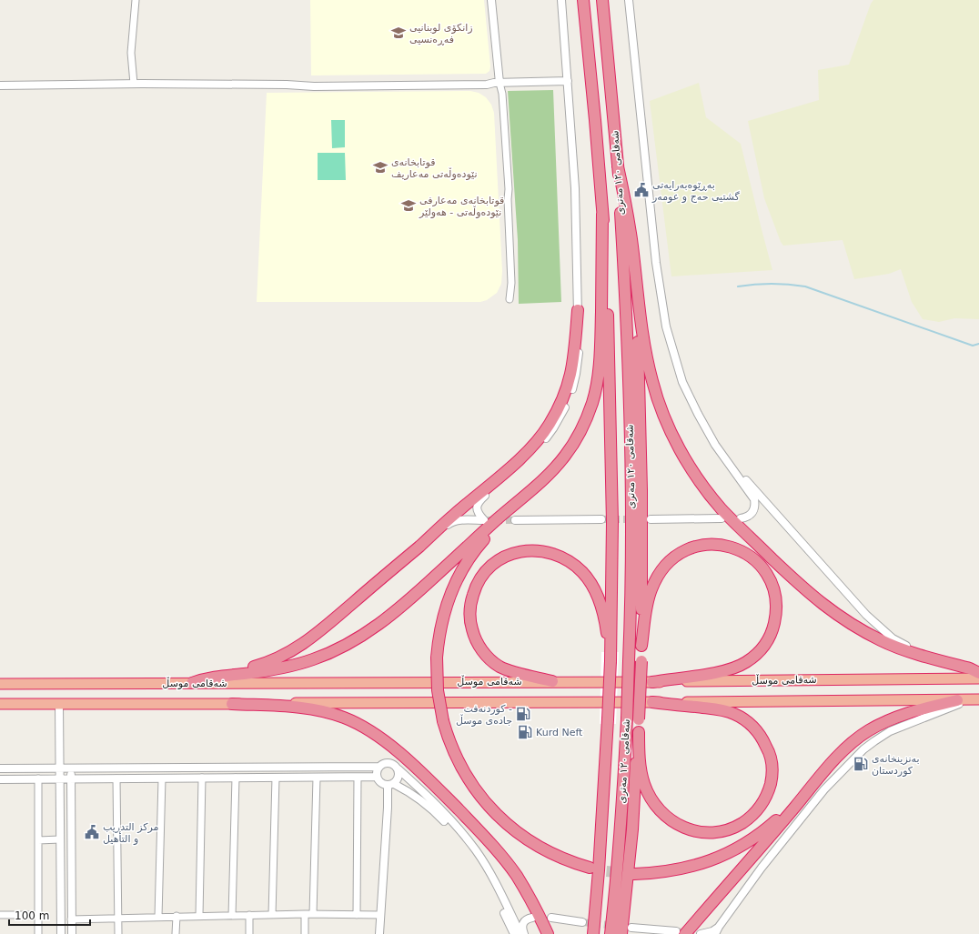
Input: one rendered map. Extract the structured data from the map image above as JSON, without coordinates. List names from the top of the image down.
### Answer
{
  "streets": {
    "highway": ["شەقامی ١٢٠ مەتری", "شەقامی موسڵ"]
  },
  "places": {
    "school or university": ["زانکۆی لوبنانیی فەڕەنسیی", "قوتابخانەی نێودەوڵەتی مەعاریف", "قوتابخانەی مەعارفی نێودەوڵەتی - هەولێر"],
    "public building": ["بەڕێوەبەرایەتی گشتیی حەج و عومەر", "مركز التدريب و التأهيل"],
    "fuel station": ["کوردنەفت - جادەی موسڵ", "Kurd Neft", "بەنزینخانەی کوردستان"]
  },
  "scale_bar": "100 m"
}
